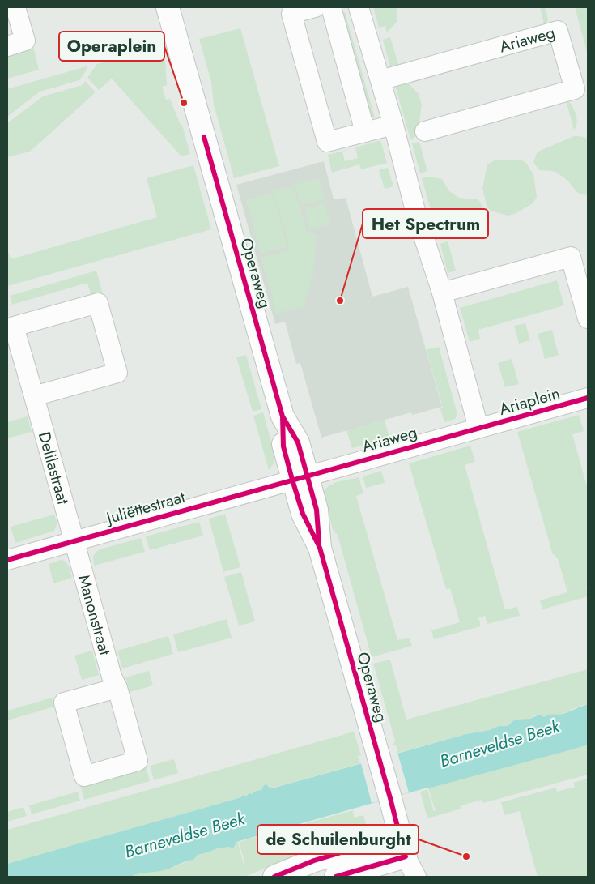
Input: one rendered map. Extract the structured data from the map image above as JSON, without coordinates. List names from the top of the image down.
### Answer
{
  "streets": {
    "street": [
      "Ariaweg",
      "Operaweg",
      "Ariaplein",
      "Delilastraat",
      "Juliëttestraat",
      "Manonstraat"
    ]
  },
  "crossings": [
    ["Ariaweg", "Operaweg"],
    ["Ariaweg", "Ariaplein"],
    ["Ariaweg", "Juliëttestraat"],
    ["Operaweg", "Juliëttestraat"],
    ["Delilastraat", "Juliëttestraat"],
    ["Delilastraat", "Manonstraat"],
    ["Juliëttestraat", "Manonstraat"]
  ],
  "water": ["Barneveldse Beek"],
  "places": ["Operaplein", "Het Spectrum", "de Schuilenburght"]
}
